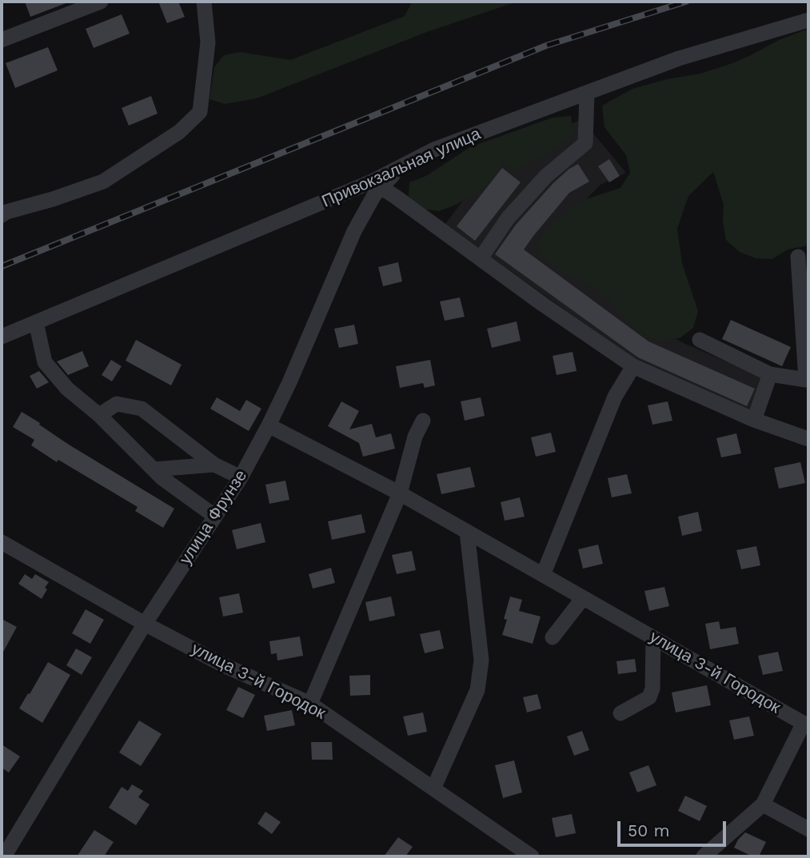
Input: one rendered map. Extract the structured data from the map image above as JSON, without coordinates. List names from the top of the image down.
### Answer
{
  "streets": {
    "street": ["Привокзальная улица", "улица Фрунзе", "улица 3-й Городок"]
  },
  "crossings": [
    ["Привокзальная улица", "улица Фрунзе"],
    ["улица Фрунзе", "улица 3-й Городок"]
  ],
  "scale_bar": "50 m"
}
